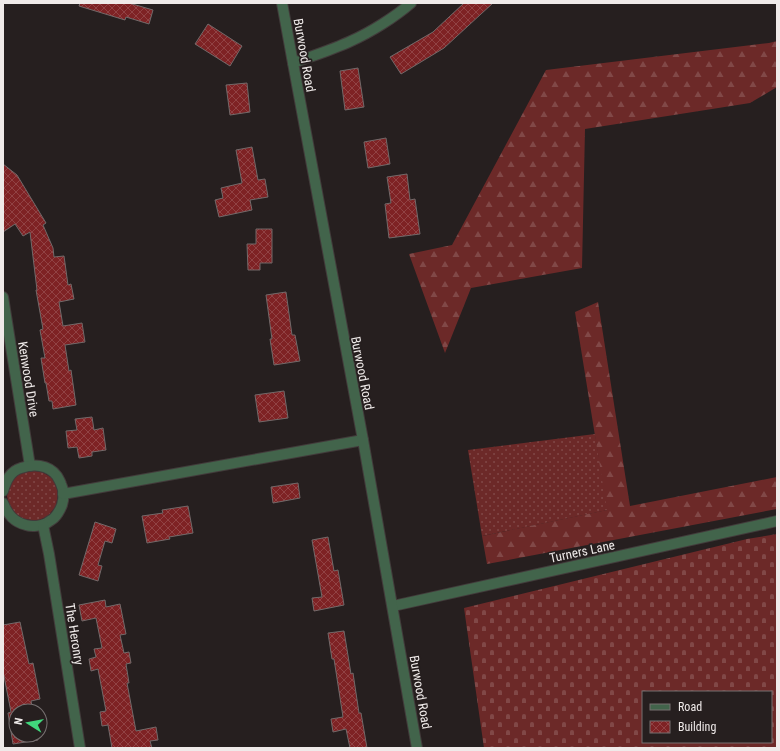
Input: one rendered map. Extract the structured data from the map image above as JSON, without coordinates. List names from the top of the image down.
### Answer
{
  "streets": {
    "street": [
      "Burwood Road",
      "Kenwood Drive",
      "Turners Lane",
      "The Heronry"
    ]
  },
  "crossings": [
    ["Burwood Road", "Turners Lane"]
  ],
  "legend": ["Road", "Building"],
  "north": "left"
}
